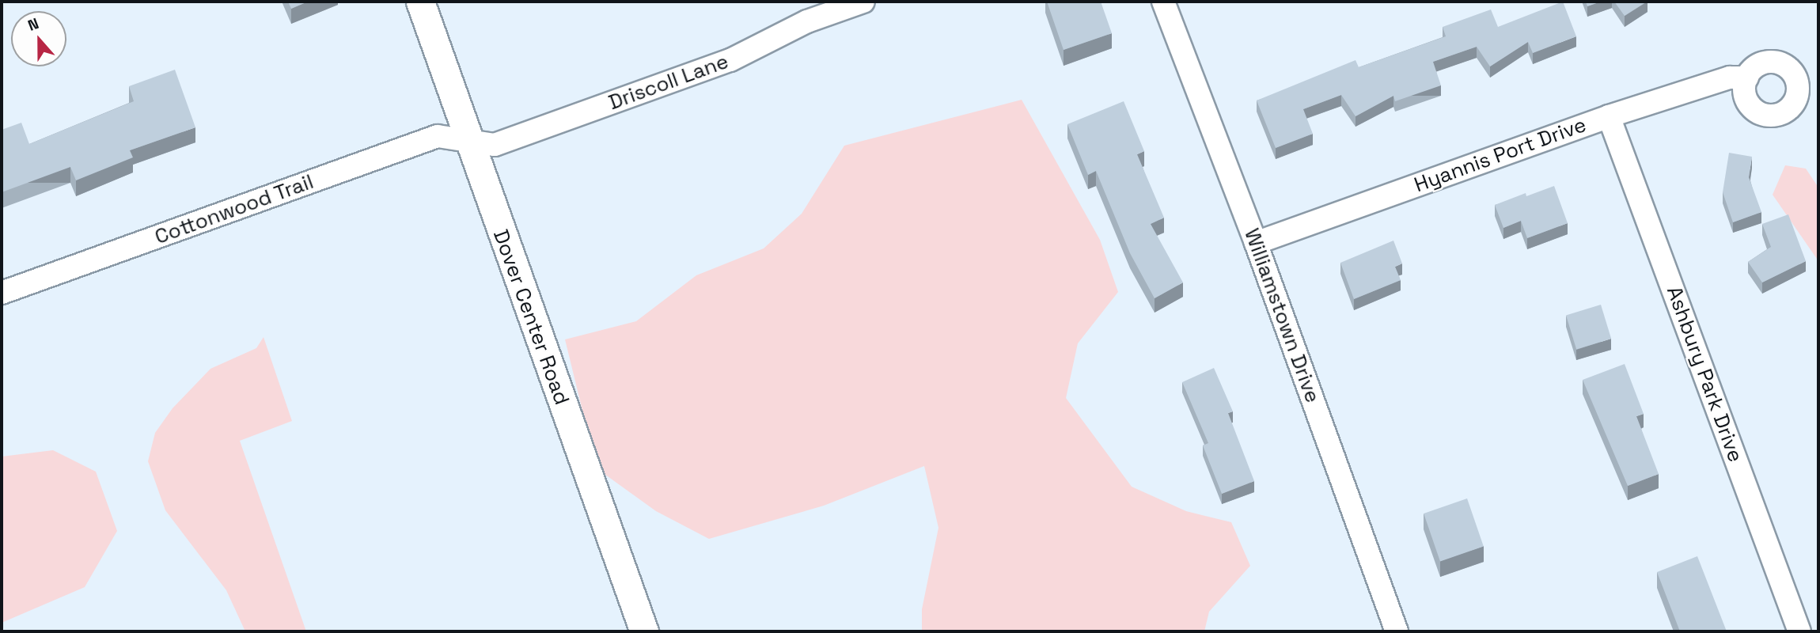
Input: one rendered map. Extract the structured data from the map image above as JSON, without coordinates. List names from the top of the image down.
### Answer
{
  "streets": {
    "street": [
      "Driscoll Lane",
      "Hyannis Port Drive",
      "Cottonwood Trail",
      "Williamstown Drive",
      "Dover Center Road",
      "Ashbury Park Drive"
    ]
  },
  "crossings": [
    ["Driscoll Lane", "Cottonwood Trail"],
    ["Driscoll Lane", "Dover Center Road"],
    ["Hyannis Port Drive", "Williamstown Drive"],
    ["Hyannis Port Drive", "Ashbury Park Drive"],
    ["Cottonwood Trail", "Dover Center Road"]
  ],
  "north": "top"
}
